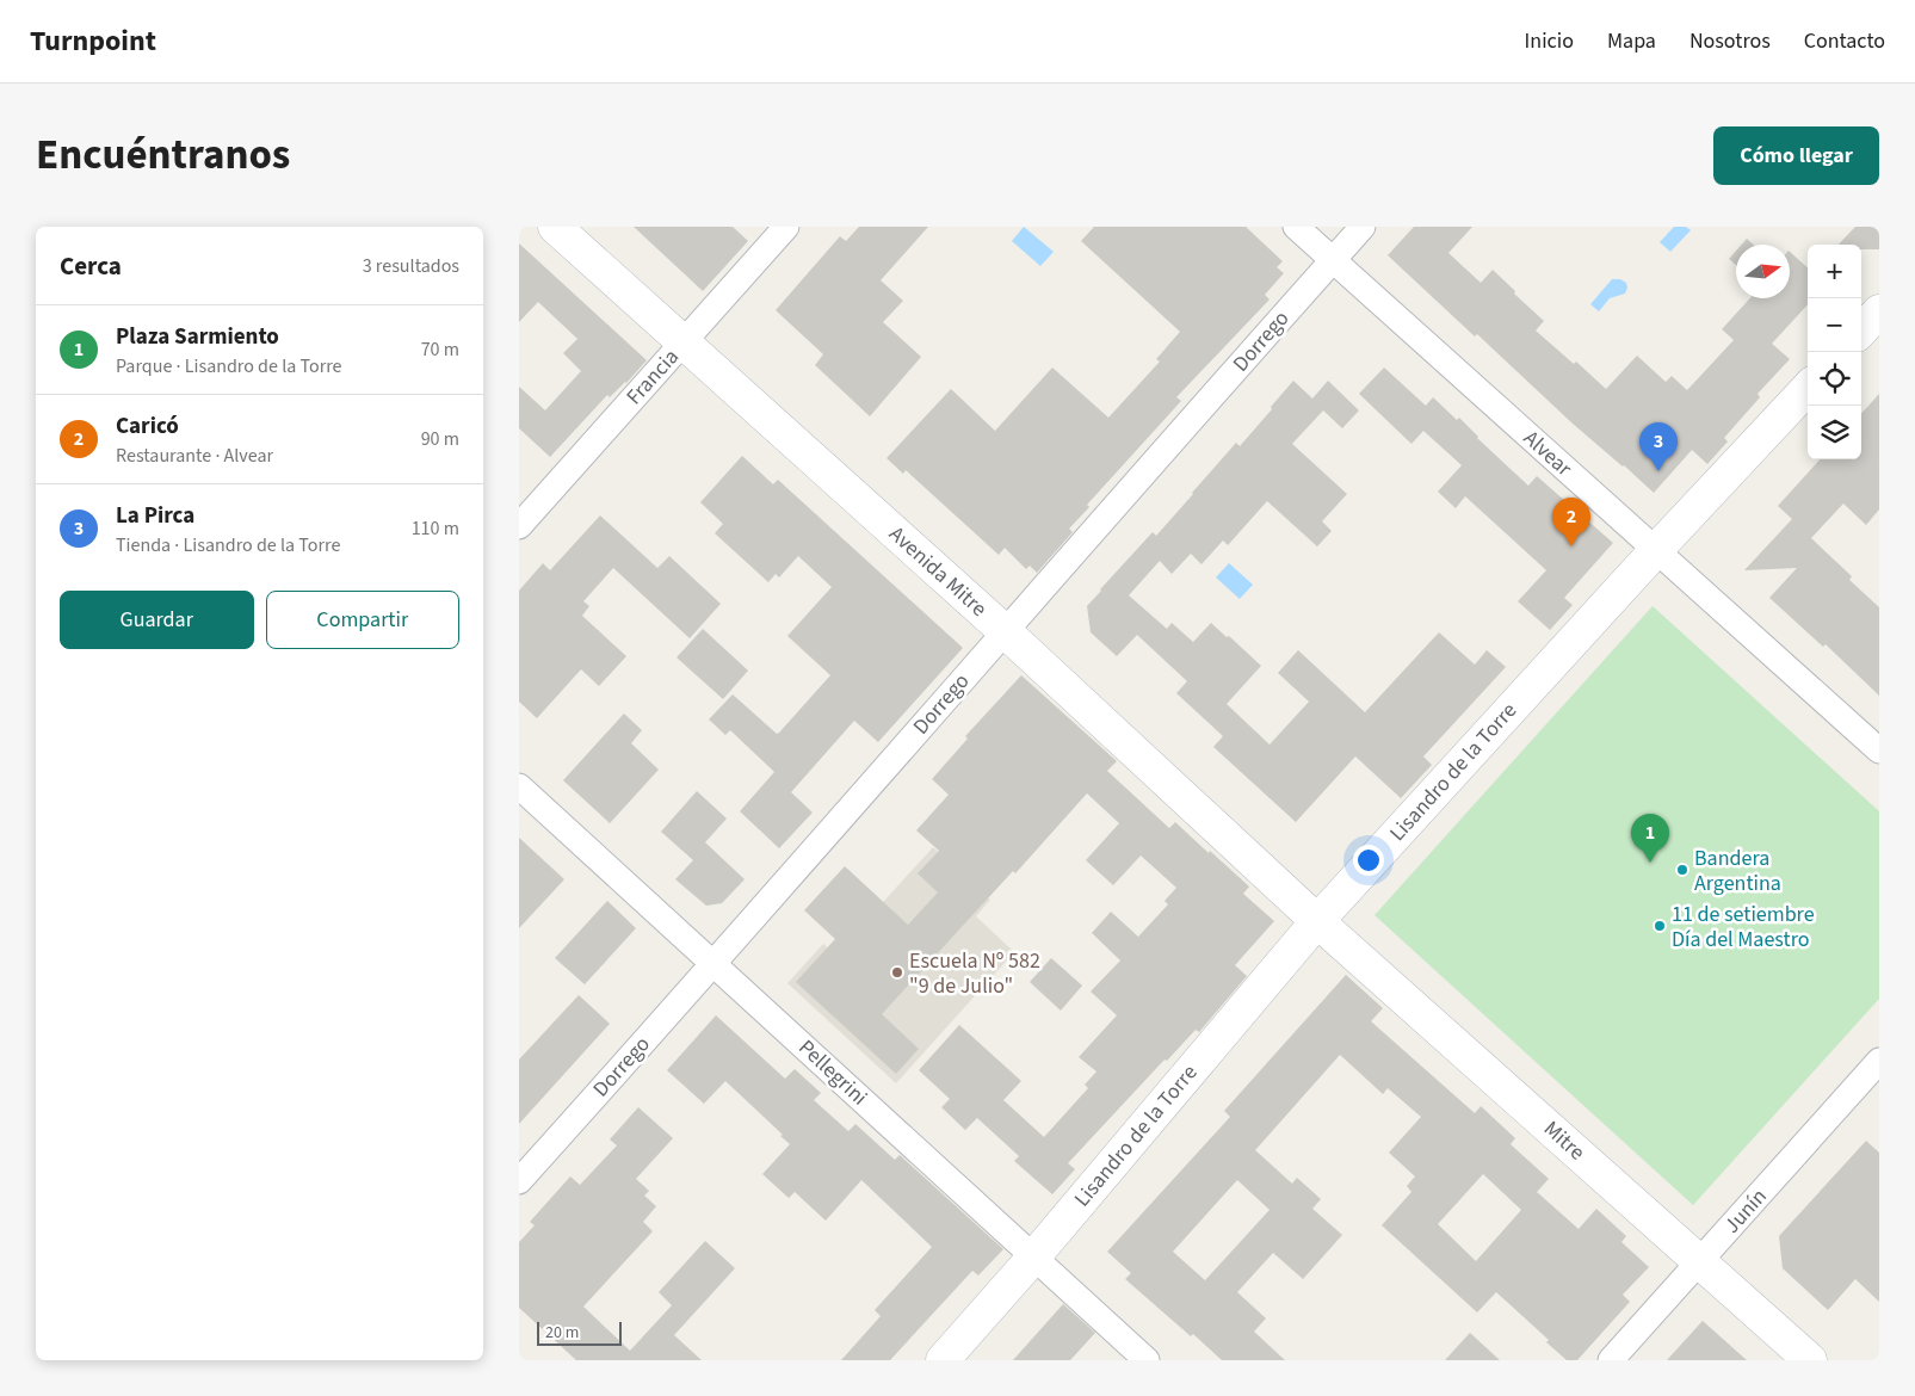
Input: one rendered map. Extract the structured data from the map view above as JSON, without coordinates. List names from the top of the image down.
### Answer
{
  "streets": {
    "street": [
      "Dorrego",
      "Francia",
      "Alvear",
      "Avenida Mitre",
      "Lisandro de la Torre",
      "Pellegrini",
      "Mitre",
      "Junín"
    ]
  },
  "crossings": [
    ["Dorrego", "Alvear"],
    ["Dorrego", "Avenida Mitre"],
    ["Dorrego", "Pellegrini"],
    ["Francia", "Avenida Mitre"],
    ["Alvear", "Lisandro de la Torre"],
    ["Avenida Mitre", "Lisandro de la Torre"],
    ["Avenida Mitre", "Mitre"],
    ["Lisandro de la Torre", "Pellegrini"],
    ["Lisandro de la Torre", "Mitre"],
    ["Mitre", "Junín"]
  ],
  "places": ["Bandera Argentina", "11 de setiembre Día del Maestro", "Escuela Nº 582 \"9 de Julio\""],
  "scale_bar": "20 m",
  "north": "right",
  "page": {
    "header": "Turnpoint",
    "nav": [
      "Inicio",
      "Mapa",
      "Nosotros",
      "Contacto"
    ],
    "title": "Encuéntranos",
    "buttons": [
      "Cómo llegar",
      ["Guardar", "Compartir"]
    ],
    "heading": ["Cerca", "3 resultados"],
    "map_buttons": ["+", "−"],
    "list": [
      {
        "mark": "1",
        "name": "Plaza Sarmiento",
        "note": "Parque · Lisandro de la Torre",
        "value": "70 m"
      },
      {
        "mark": "2",
        "name": "Caricó",
        "note": "Restaurante · Alvear",
        "value": "90 m"
      },
      {
        "mark": "3",
        "name": "La Pirca",
        "note": "Tienda · Lisandro de la Torre",
        "value": "110 m"
      }
    ],
    "pins": ["3", "2", "1"],
    "scale": "20 m"
  }
}
